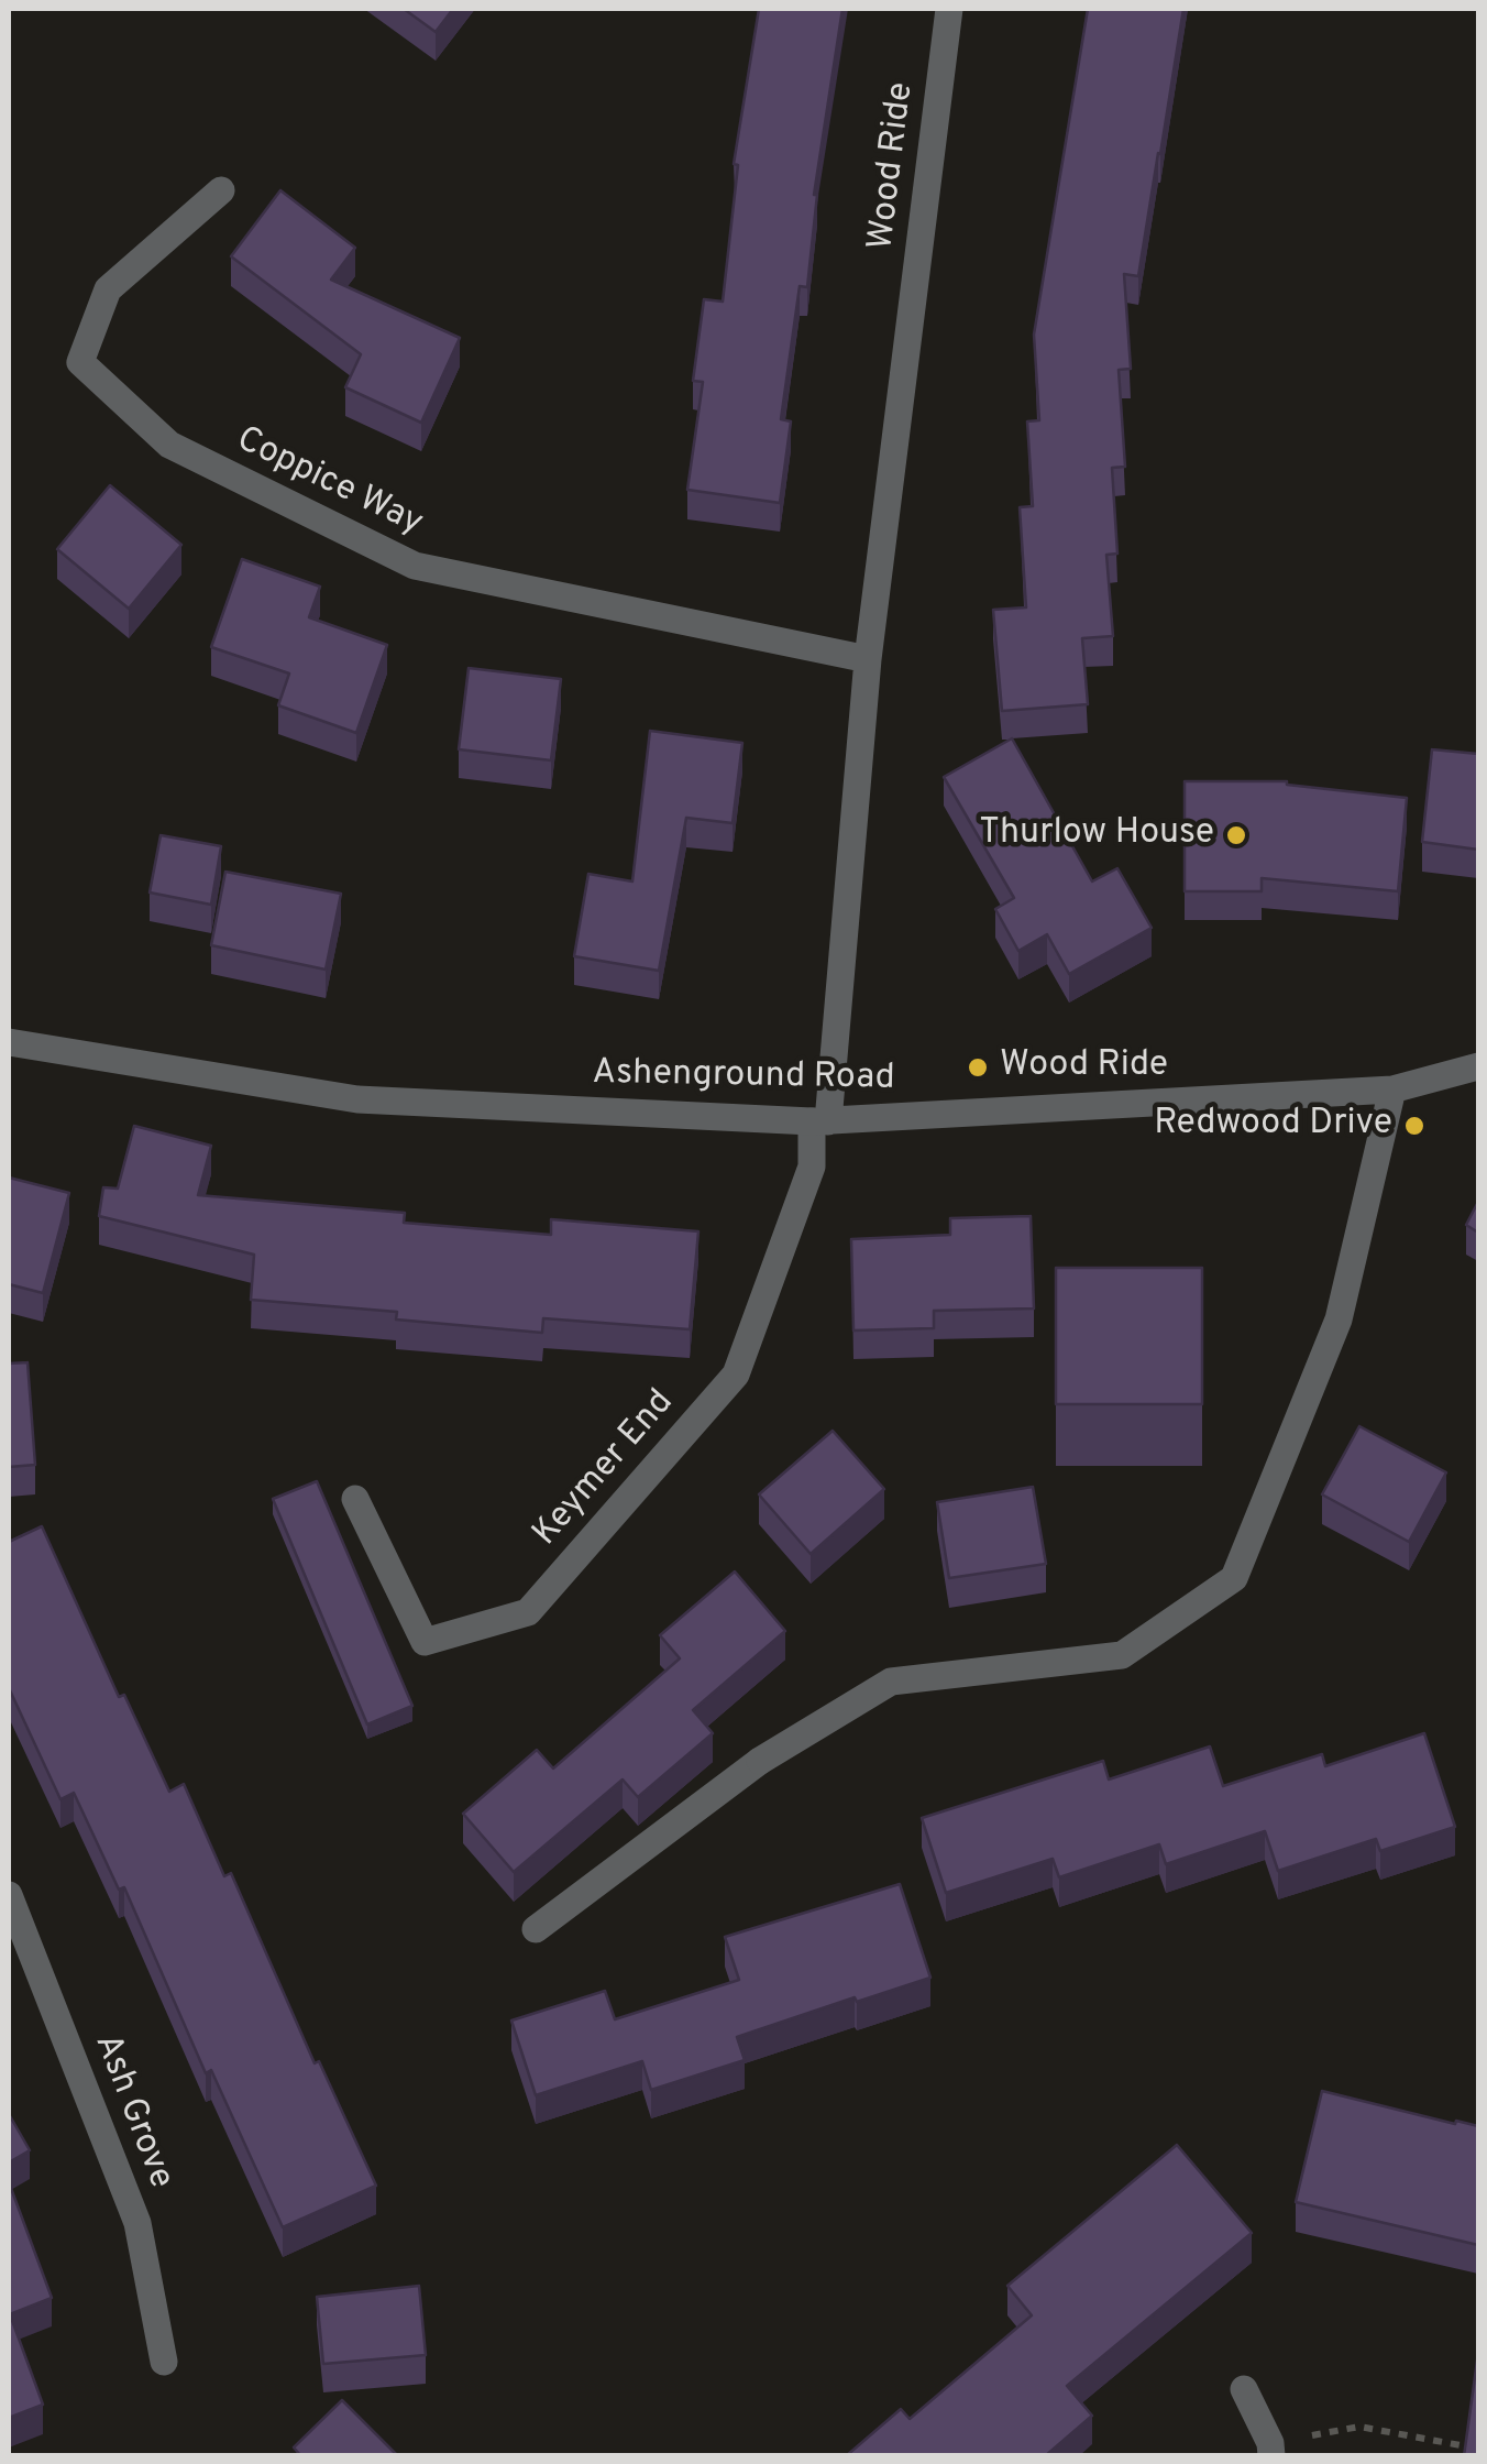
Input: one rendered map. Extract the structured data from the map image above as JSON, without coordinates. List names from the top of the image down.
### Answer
{
  "streets": {
    "street": [
      "Wood Ride",
      "Coppice Way",
      "Ashenground Road",
      "Keymer End",
      "Ash Grove"
    ]
  },
  "crossings": [
    ["Wood Ride", "Coppice Way"],
    ["Wood Ride", "Ashenground Road"],
    ["Wood Ride", "Keymer End"],
    ["Ashenground Road", "Keymer End"]
  ],
  "places": ["Thurlow House", "Wood Ride", "Redwood Drive"]
}
